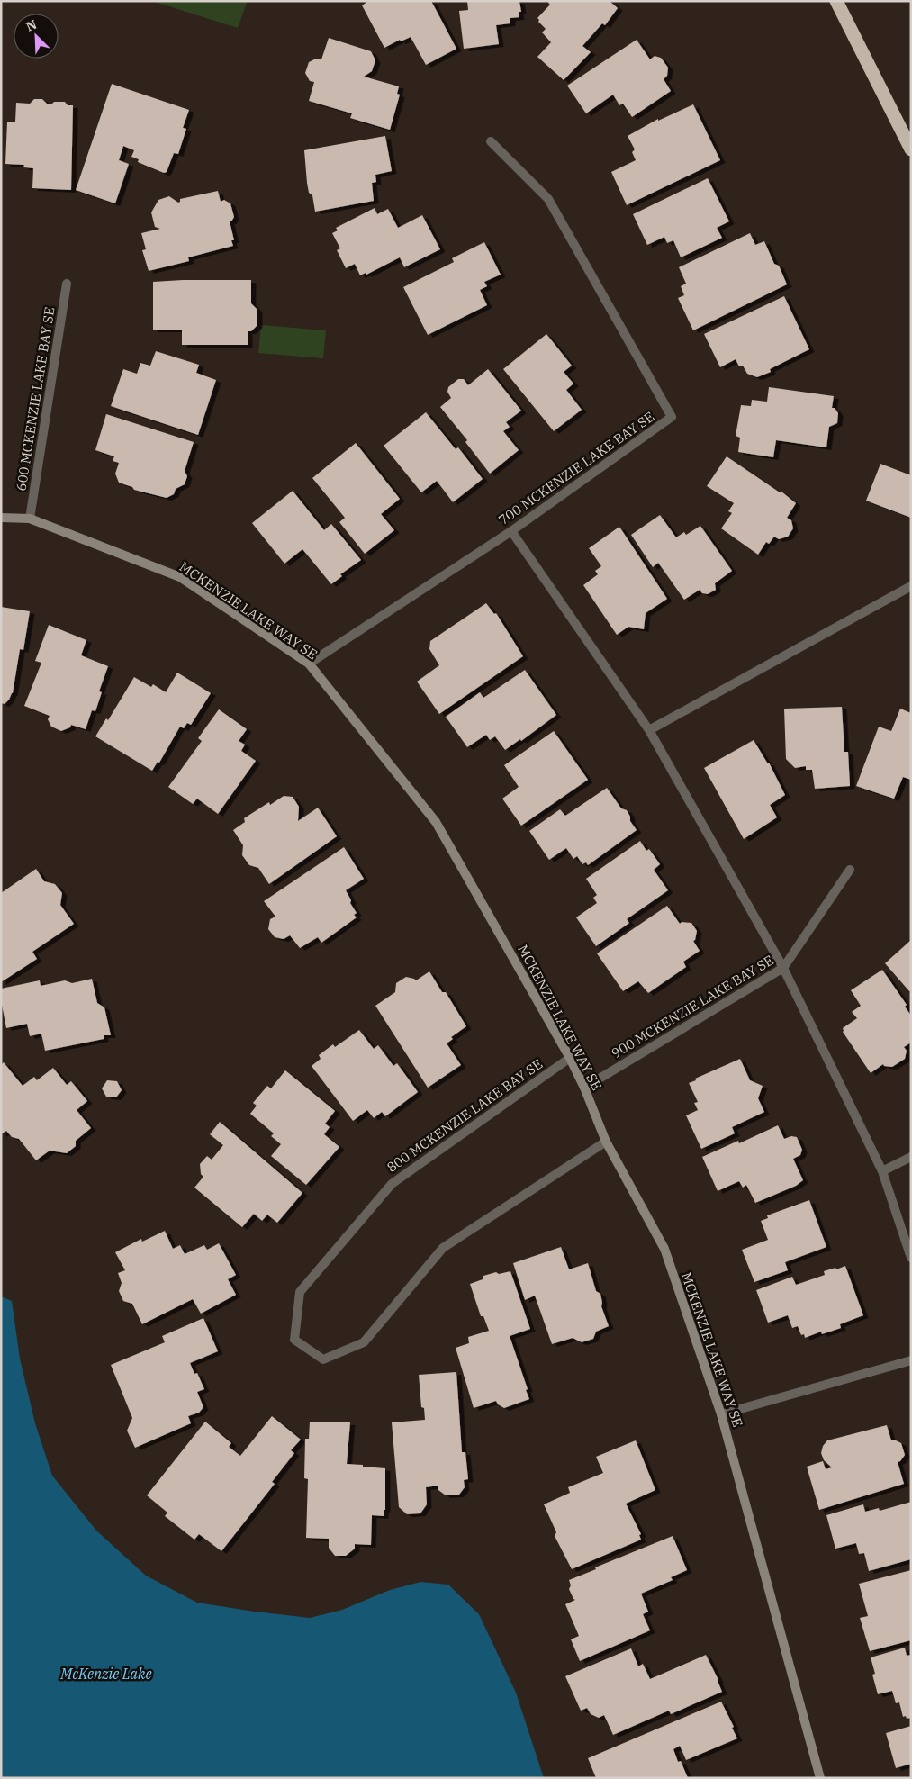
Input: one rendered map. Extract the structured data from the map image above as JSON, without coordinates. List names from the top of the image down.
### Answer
{
  "streets": {
    "street": [
      "600 MCKENZIE LAKE BAY SE",
      "700 MCKENZIE LAKE BAY SE",
      "MCKENZIE LAKE WAY SE",
      "900 MCKENZIE LAKE BAY SE",
      "800 MCKENZIE LAKE BAY SE"
    ]
  },
  "crossings": [
    ["600 MCKENZIE LAKE BAY SE", "MCKENZIE LAKE WAY SE"],
    ["700 MCKENZIE LAKE BAY SE", "MCKENZIE LAKE WAY SE"],
    ["MCKENZIE LAKE WAY SE", "900 MCKENZIE LAKE BAY SE"],
    ["MCKENZIE LAKE WAY SE", "800 MCKENZIE LAKE BAY SE"]
  ],
  "water": ["McKenzie Lake"],
  "north": "top left"
}
